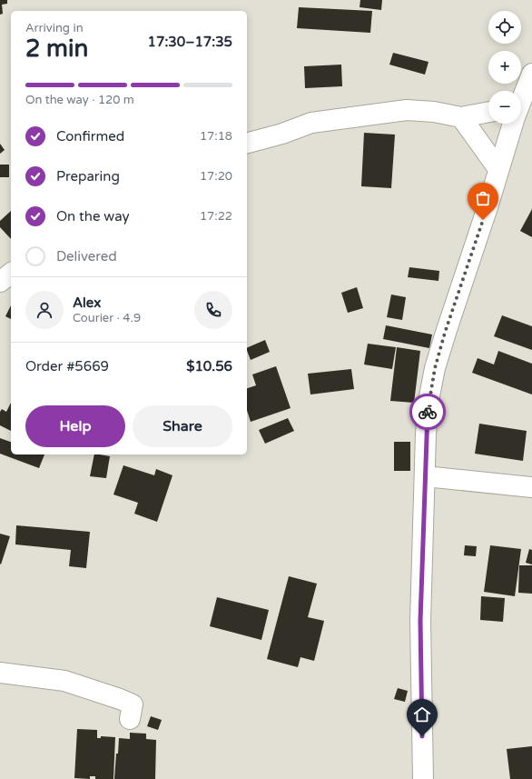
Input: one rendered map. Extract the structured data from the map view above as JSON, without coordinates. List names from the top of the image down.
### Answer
{
  "page": {
    "map_buttons": ["+", "−"],
    "heading": ["2 min", "Arriving in", "17:30–17:35"],
    "panel": [
      "Alex",
      "Courier · 4.9",
      "Order #5669",
      "$10.56"
    ],
    "bar": "On the way · 120 m",
    "list": [
      ["Confirmed", "17:18"],
      ["Preparing", "17:20"],
      ["On the way", "17:22"],
      "Delivered"
    ],
    "buttons": ["Help", "Share"]
  }
}
